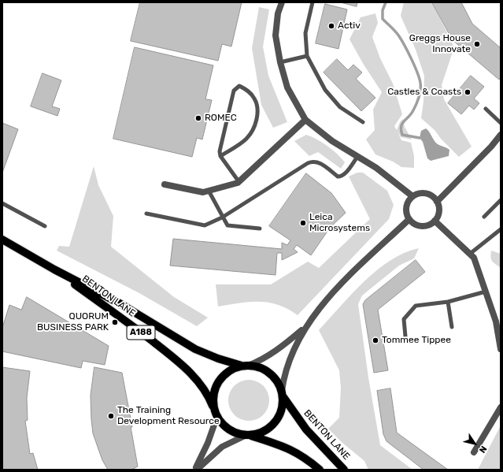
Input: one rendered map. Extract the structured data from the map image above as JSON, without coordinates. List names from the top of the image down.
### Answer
{
  "streets": {
    "main road": ["BENTON LANE", "A188"]
  },
  "crossings": [
    ["BENTON LANE", "A188"]
  ],
  "places": [
    "Activ",
    "Greggs House Innovate",
    "Castles & Coasts",
    "ROMEC",
    "Leica Microsystems",
    "QUORUM BUSINESS PARK",
    "Tommee Tippee",
    "The Training Development Resource"
  ],
  "north": "bottom right"
}
